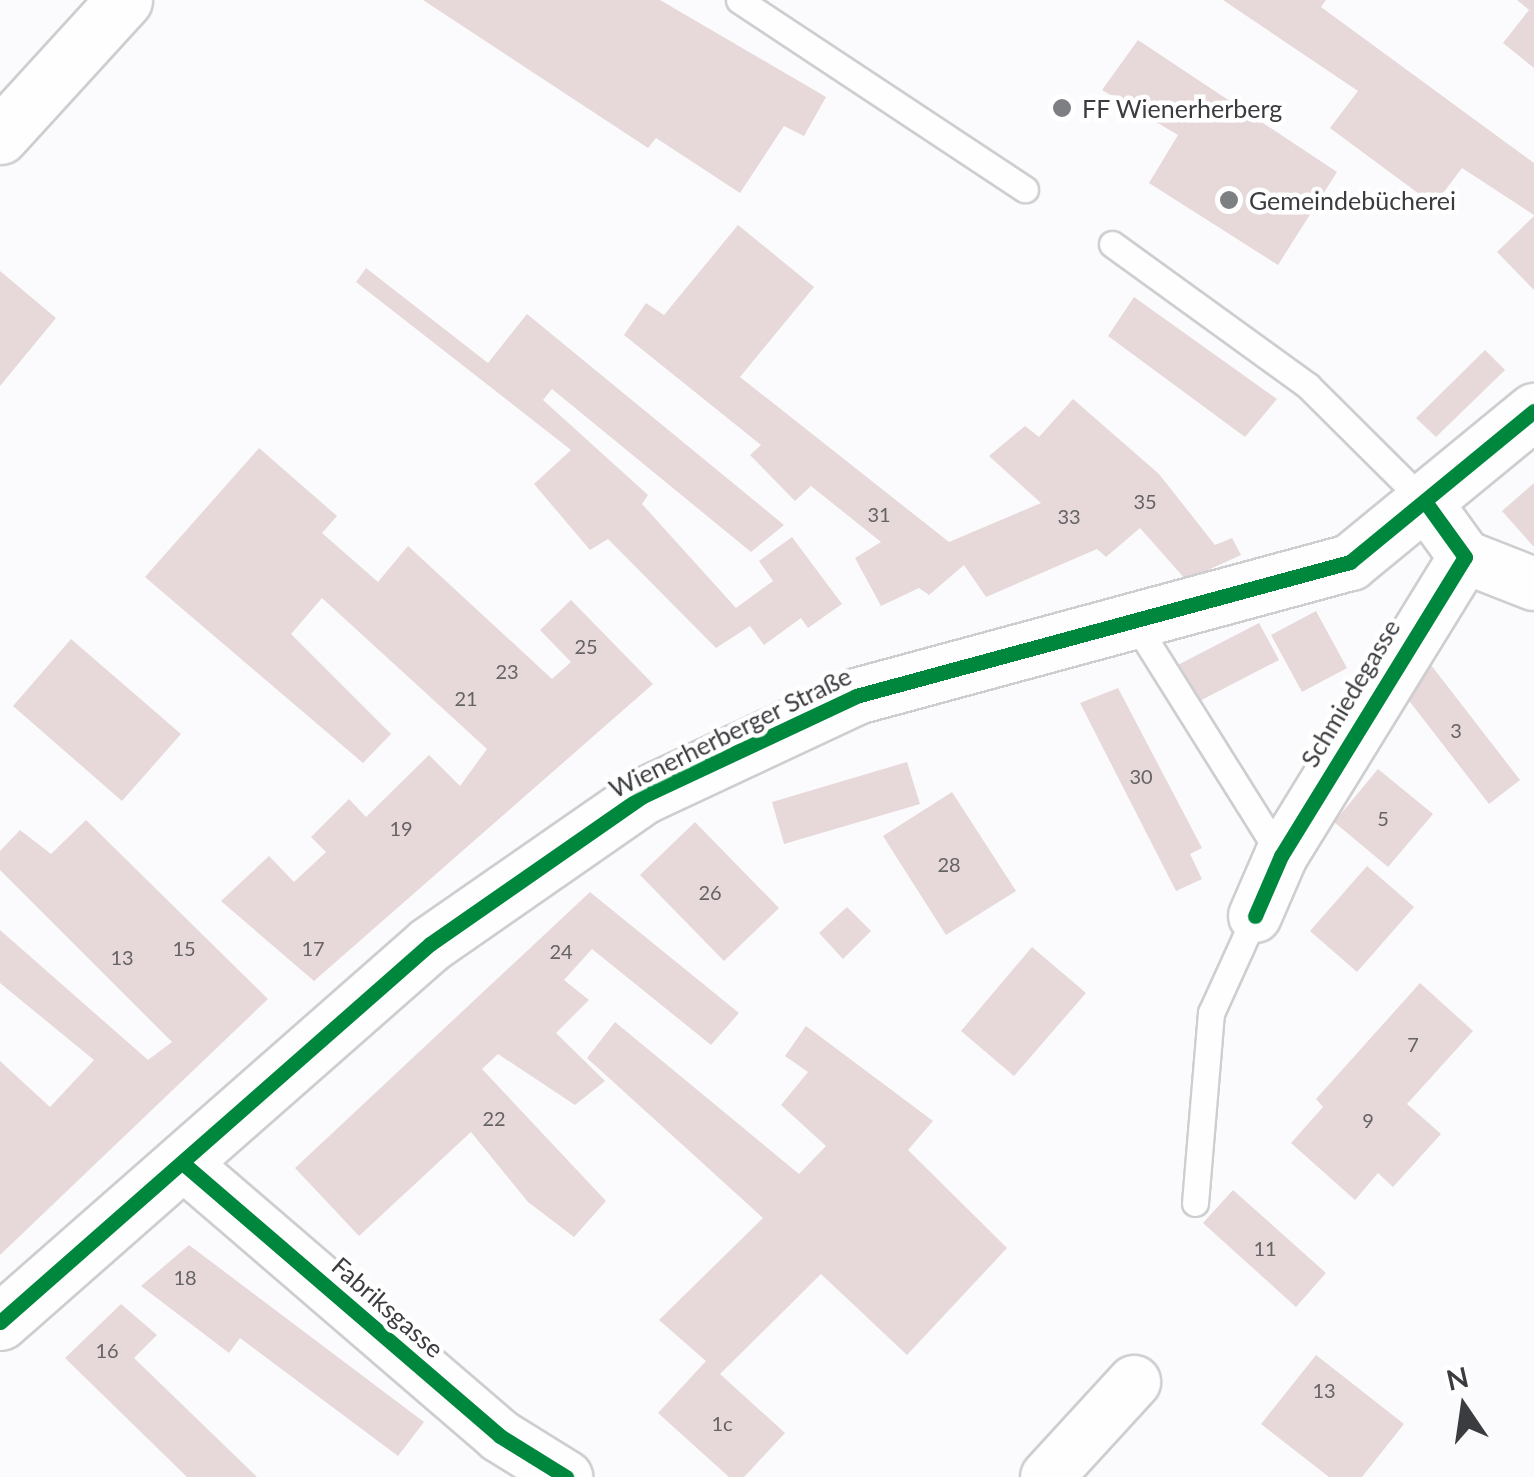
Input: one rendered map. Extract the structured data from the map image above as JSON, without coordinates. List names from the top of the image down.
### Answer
{
  "streets": {
    "street": ["Schmiedegasse", "Wienerherberger Straße", "Fabriksgasse"]
  },
  "crossings": [
    ["Wienerherberger Straße", "Fabriksgasse"]
  ],
  "places": ["FF Wienerherberg", "Gemeindebücherei"],
  "house_numbers": [
    "35",
    "31",
    "33",
    "25",
    "23",
    "21",
    "3",
    "30",
    "5",
    "19",
    "28",
    "26",
    "15",
    "17",
    "24",
    "13",
    "7",
    "22",
    "9",
    "11",
    "18",
    "16",
    "13",
    "1c"
  ],
  "north": "top"
}
